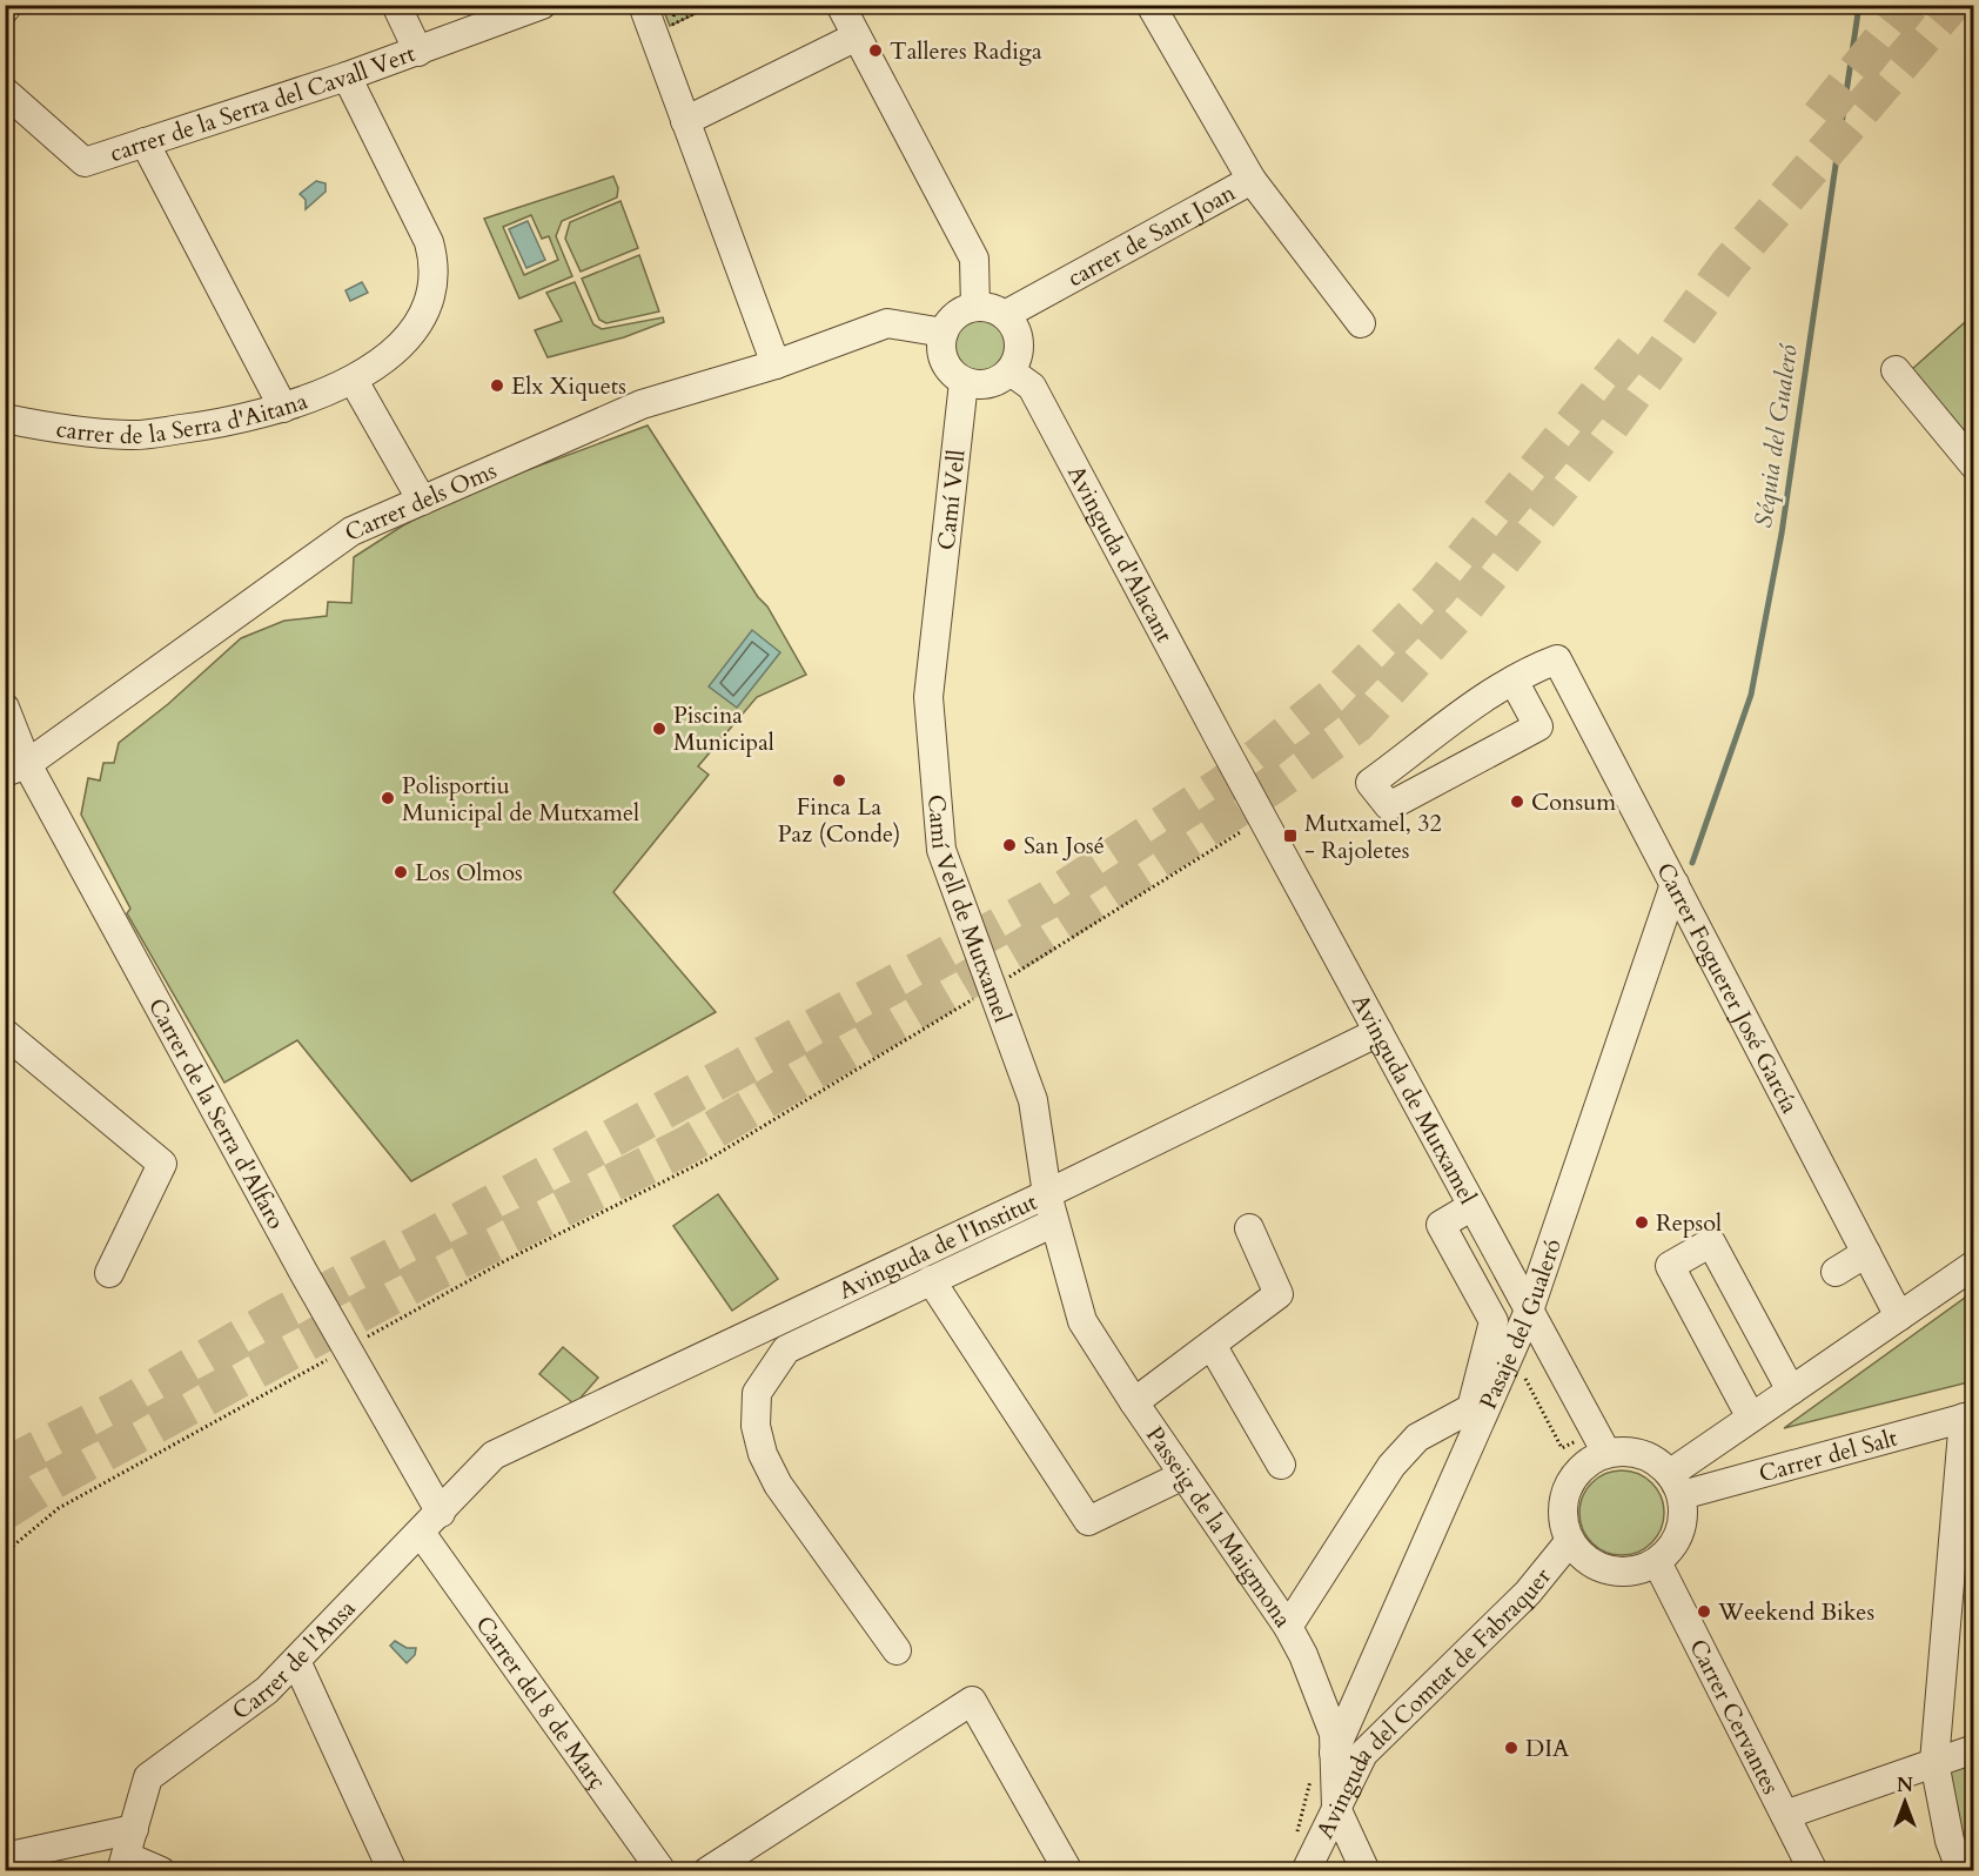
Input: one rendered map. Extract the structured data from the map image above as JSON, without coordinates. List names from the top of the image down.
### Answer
{
  "streets": {
    "street": [
      "carrer de la Serra del Cavall Vert",
      "carrer de Sant Joan",
      "carrer de la Serra d'Aitana",
      "Camí Vell",
      "Carrer dels Oms",
      "Avinguda d'Alacant",
      "Camí Vell de Mutxamel",
      "Carrer Foguerer José García",
      "Avinguda de Mutxamel",
      "Carrer de la Serra d'Alfaro",
      "Avinguda de l'Institut",
      "Pasaje del Gualeró",
      "Carrer del Salt",
      "Passeig de la Maigmona",
      "Carrer de l'Ansa",
      "Carrer del 8 de Març",
      "Avinguda del Comtat de Fabraquer",
      "Carrer Cervantes"
    ]
  },
  "crossings": [
    ["carrer de la Serra del Cavall Vert", "carrer de la Serra d'Aitana"],
    ["carrer de Sant Joan", "Camí Vell"],
    ["carrer de Sant Joan", "Carrer dels Oms"],
    ["carrer de Sant Joan", "Avinguda d'Alacant"],
    ["Camí Vell", "Carrer dels Oms"],
    ["Camí Vell", "Avinguda d'Alacant"],
    ["Camí Vell", "Camí Vell de Mutxamel"],
    ["Carrer dels Oms", "Avinguda d'Alacant"],
    ["Carrer dels Oms", "Carrer de la Serra d'Alfaro"],
    ["Avinguda d'Alacant", "Avinguda de Mutxamel"],
    ["Camí Vell de Mutxamel", "Avinguda de l'Institut"],
    ["Camí Vell de Mutxamel", "Passeig de la Maigmona"],
    ["Carrer Foguerer José García", "Pasaje del Gualeró"],
    ["Avinguda de Mutxamel", "Avinguda de l'Institut"],
    ["Avinguda de Mutxamel", "Pasaje del Gualeró"],
    ["Avinguda de Mutxamel", "Carrer del Salt"],
    ["Avinguda de Mutxamel", "Avinguda del Comtat de Fabraquer"],
    ["Avinguda de Mutxamel", "Carrer Cervantes"],
    ["Carrer de la Serra d'Alfaro", "Carrer de l'Ansa"],
    ["Carrer de la Serra d'Alfaro", "Carrer del 8 de Març"],
    ["Avinguda de l'Institut", "Passeig de la Maigmona"],
    ["Avinguda de l'Institut", "Carrer de l'Ansa"],
    ["Pasaje del Gualeró", "Passeig de la Maigmona"],
    ["Carrer del Salt", "Avinguda del Comtat de Fabraquer"],
    ["Carrer del Salt", "Carrer Cervantes"],
    ["Passeig de la Maigmona", "Avinguda del Comtat de Fabraquer"],
    ["Carrer de l'Ansa", "Carrer del 8 de Març"],
    ["Avinguda del Comtat de Fabraquer", "Carrer Cervantes"]
  ],
  "water": ["Séquia del Gualeró"],
  "places": {
    "other": [
      "Talleres Radiga",
      "Elx Xiquets",
      "Piscina Municipal",
      "Finca La Paz (Conde)",
      "Polisportiu Municipal de Mutxamel",
      "Consum",
      "San José",
      "Los Olmos",
      "Repsol",
      "Weekend Bikes",
      "DIA"
    ],
    "transit": ["Mutxamel, 32 - Rajoletes"]
  },
  "north": "top"
}
